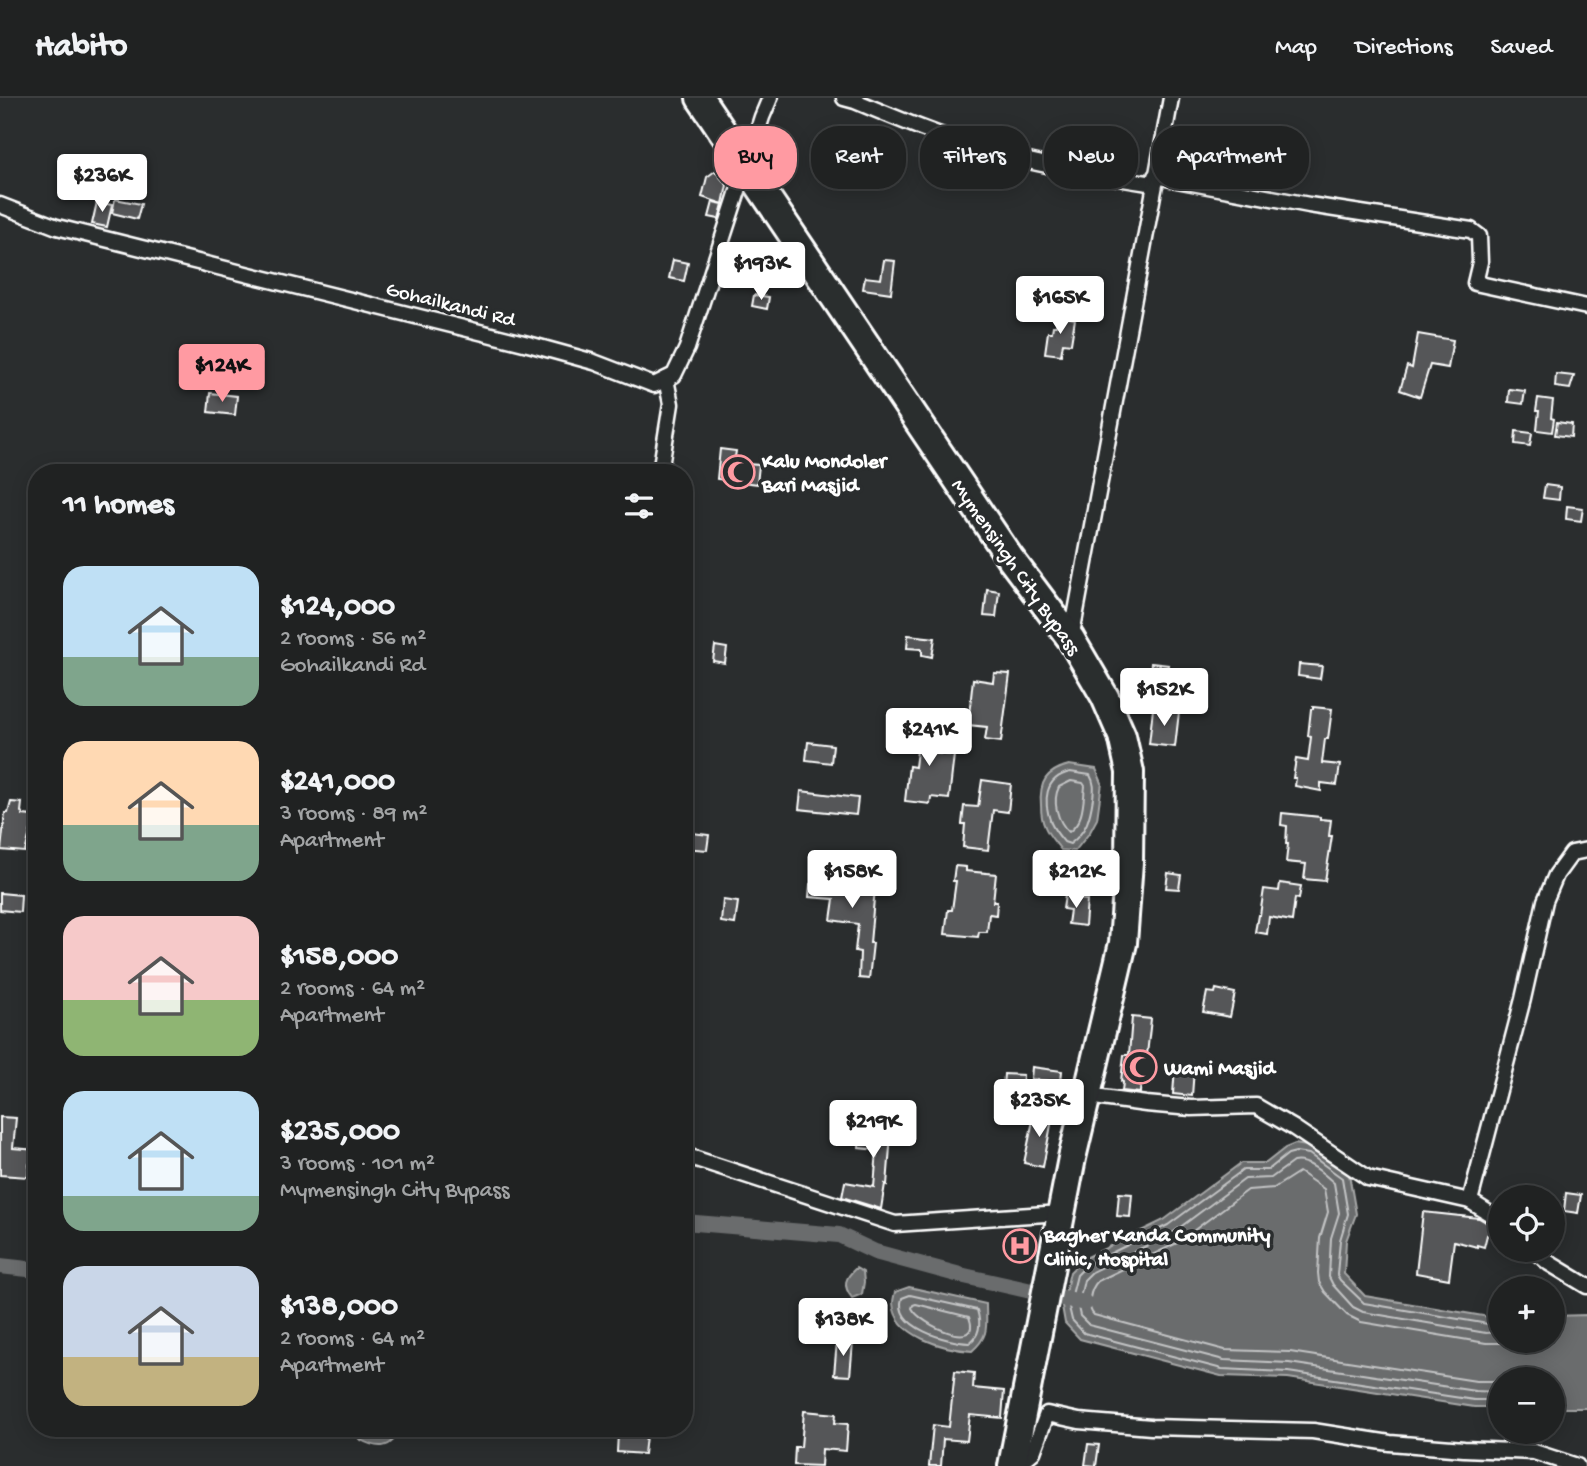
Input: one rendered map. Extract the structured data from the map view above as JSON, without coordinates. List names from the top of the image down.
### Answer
{
  "streets": {
    "highway": ["Mymensingh City Bypass"],
    "street": ["Gohailkandi Rd"]
  },
  "places": {
    "mosque": ["Kalu Mondoler Bari Masjid", "Wami Masjid"],
    "hospital": ["Bagher Kanda Community Clinic, Hospital"]
  },
  "page": {
    "header": "Habito",
    "nav": ["Map", "Directions", "Saved"],
    "chip": [
      "Buy",
      "Rent",
      "Filters",
      "New",
      "Apartment"
    ],
    "price": [
      "$236K",
      "$193K",
      "$165K",
      "$124K",
      "$152K",
      "$241K",
      "$158K",
      "$212K",
      "$235K",
      "$219K",
      "$138K"
    ],
    "heading": "11 homes",
    "list": [
      {
        "name": "$124,000",
        "note": "2 rooms · 56 m² · Gohailkandi Rd"
      },
      {
        "name": "$241,000",
        "note": "3 rooms · 89 m² · Apartment"
      },
      {
        "name": "$158,000",
        "note": "2 rooms · 64 m² · Apartment"
      },
      {
        "name": "$235,000",
        "note": "3 rooms · 101 m² · Mymensingh City Bypass"
      },
      {
        "name": "$138,000",
        "note": "2 rooms · 64 m² · Apartment"
      }
    ],
    "map_buttons": ["+", "−"]
  }
}
